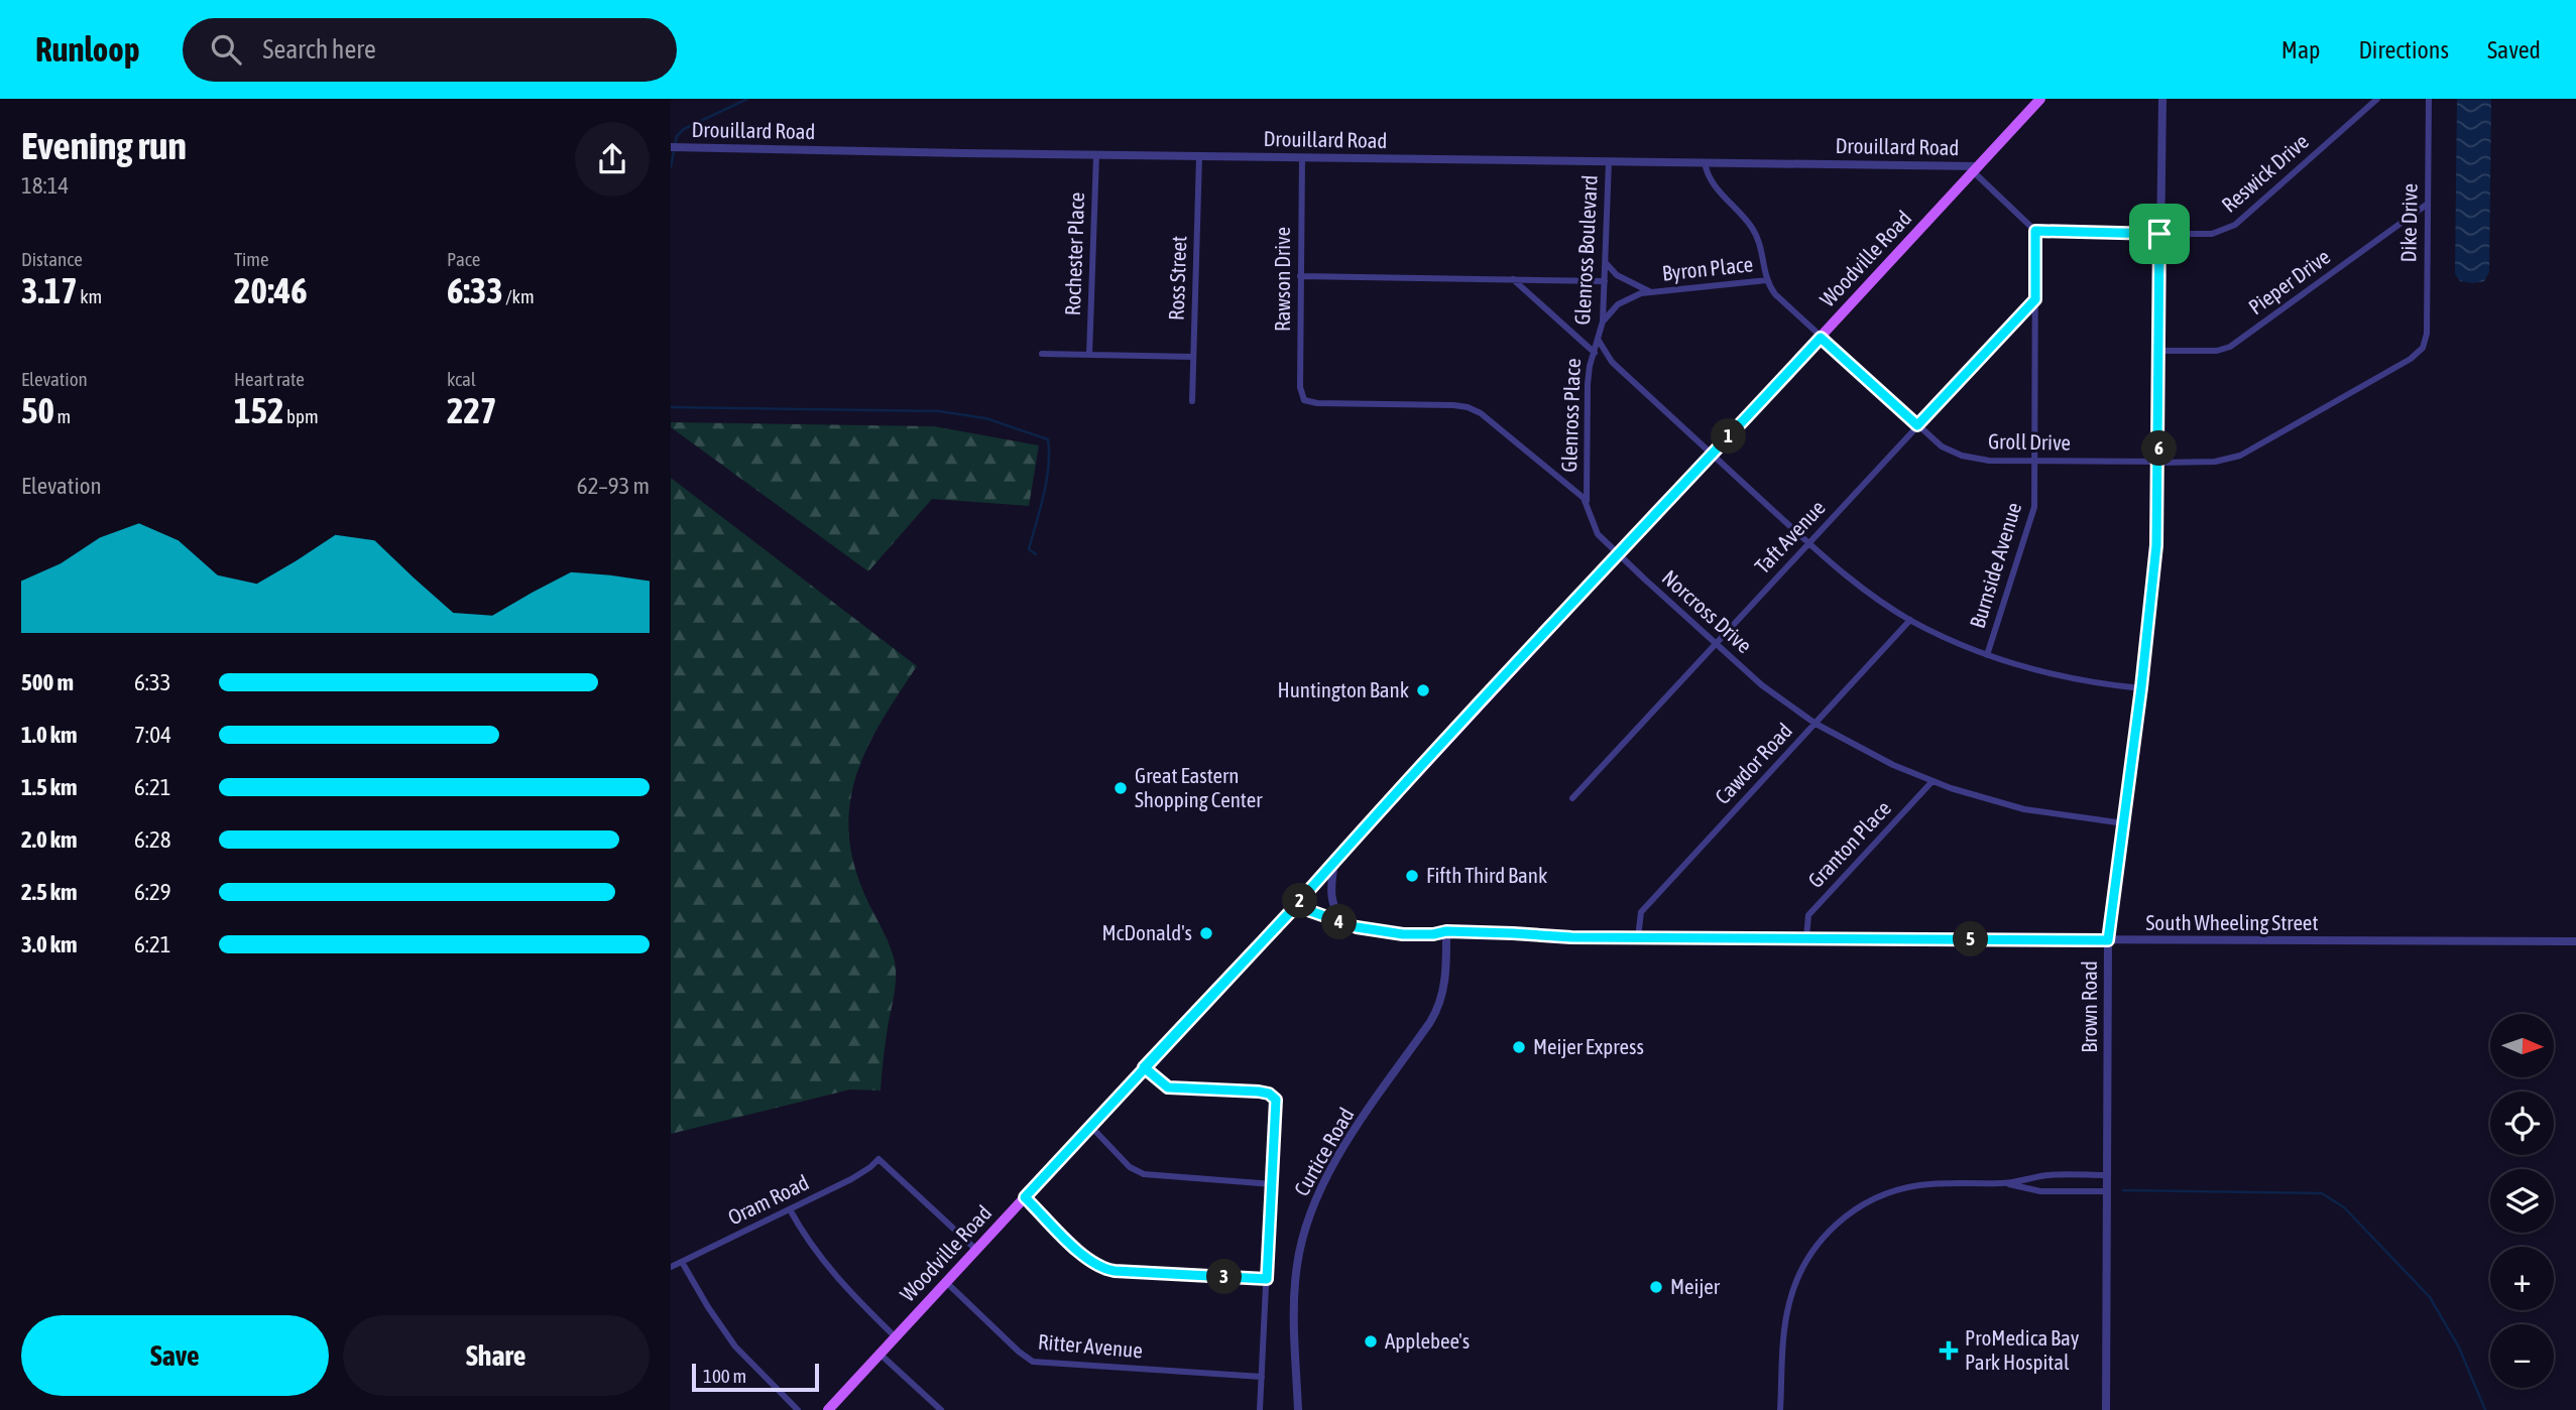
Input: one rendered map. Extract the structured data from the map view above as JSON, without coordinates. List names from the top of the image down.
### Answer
{
  "streets": {
    "main road": ["Woodville Road"],
    "street": [
      "Drouillard Road",
      "Reswick Drive",
      "Dike Drive",
      "Glenross Boulevard",
      "Rochester Place",
      "Byron Place",
      "Ross Street",
      "Rawson Drive",
      "Pieper Drive",
      "Glenross Place",
      "Groll Drive",
      "Taft Avenue",
      "Burnside Avenue",
      "Norcross Drive",
      "Cawdor Road",
      "Granton Place",
      "South Wheeling Street",
      "Brown Road",
      "Curtice Road",
      "Oram Road",
      "Ritter Avenue"
    ]
  },
  "crossings": [
    ["Drouillard Road", "Glenross Boulevard"],
    ["Drouillard Road", "Rochester Place"],
    ["Drouillard Road", "Woodville Road"],
    ["Drouillard Road", "Ross Street"],
    ["Drouillard Road", "Rawson Drive"],
    ["Drouillard Road", "Groll Drive"],
    ["Reswick Drive", "Burnside Avenue"],
    ["Reswick Drive", "Brown Road"],
    ["Dike Drive", "Pieper Drive"],
    ["Dike Drive", "Groll Drive"],
    ["Glenross Boulevard", "Woodville Road"],
    ["Glenross Boulevard", "Byron Place"],
    ["Glenross Boulevard", "Glenross Place"],
    ["Glenross Boulevard", "Taft Avenue"],
    ["Glenross Boulevard", "Burnside Avenue"],
    ["Glenross Boulevard", "Cawdor Road"],
    ["Glenross Boulevard", "Brown Road"],
    ["Woodville Road", "Groll Drive"],
    ["Woodville Road", "Norcross Drive"],
    ["Woodville Road", "South Wheeling Street"],
    ["Woodville Road", "Oram Road"],
    ["Woodville Road", "Ritter Avenue"],
    ["Byron Place", "Groll Drive"],
    ["Rawson Drive", "Norcross Drive"],
    ["Pieper Drive", "Brown Road"],
    ["Glenross Place", "Norcross Drive"],
    ["Groll Drive", "Taft Avenue"],
    ["Groll Drive", "Burnside Avenue"],
    ["Groll Drive", "Brown Road"],
    ["Taft Avenue", "Burnside Avenue"],
    ["Taft Avenue", "Norcross Drive"],
    ["Norcross Drive", "Cawdor Road"],
    ["Norcross Drive", "Granton Place"],
    ["Norcross Drive", "Brown Road"],
    ["Cawdor Road", "South Wheeling Street"],
    ["Granton Place", "South Wheeling Street"],
    ["South Wheeling Street", "Brown Road"],
    ["South Wheeling Street", "Curtice Road"]
  ],
  "places": {
    "other": [
      "Huntington Bank",
      "Great Eastern Shopping Center",
      "Fifth Third Bank",
      "McDonald's",
      "Meijer Express",
      "Meijer",
      "Applebee's"
    ],
    "health": ["ProMedica Bay Park Hospital"]
  },
  "scale_bar": "100 m",
  "north": "right",
  "page": {
    "header": "Runloop",
    "search": "Search here",
    "nav": ["Map", "Directions", "Saved"],
    "heading": ["Evening run", "18:14"],
    "stats": [
      ["Distance", "3.17 km"],
      ["Time", "20:46"],
      ["Pace", "6:33 /km"],
      ["Elevation", "50 m"],
      ["Heart rate", "152 bpm"],
      ["kcal", "227"]
    ],
    "pins": [
      "1",
      "6",
      "2",
      "4",
      "5",
      "3"
    ],
    "chart": ["Elevation", "62–93 m"],
    "list": [
      {
        "name": "500 m",
        "note": "6:33"
      },
      {
        "name": "1.0 km",
        "note": "7:04"
      },
      {
        "name": "1.5 km",
        "note": "6:21"
      },
      {
        "name": "2.0 km",
        "note": "6:28"
      },
      {
        "name": "2.5 km",
        "note": "6:29"
      },
      {
        "name": "3.0 km",
        "note": "6:21"
      }
    ],
    "map_buttons": ["+", "−"],
    "buttons": ["Save", "Share"],
    "scale": "100 m"
  }
}
